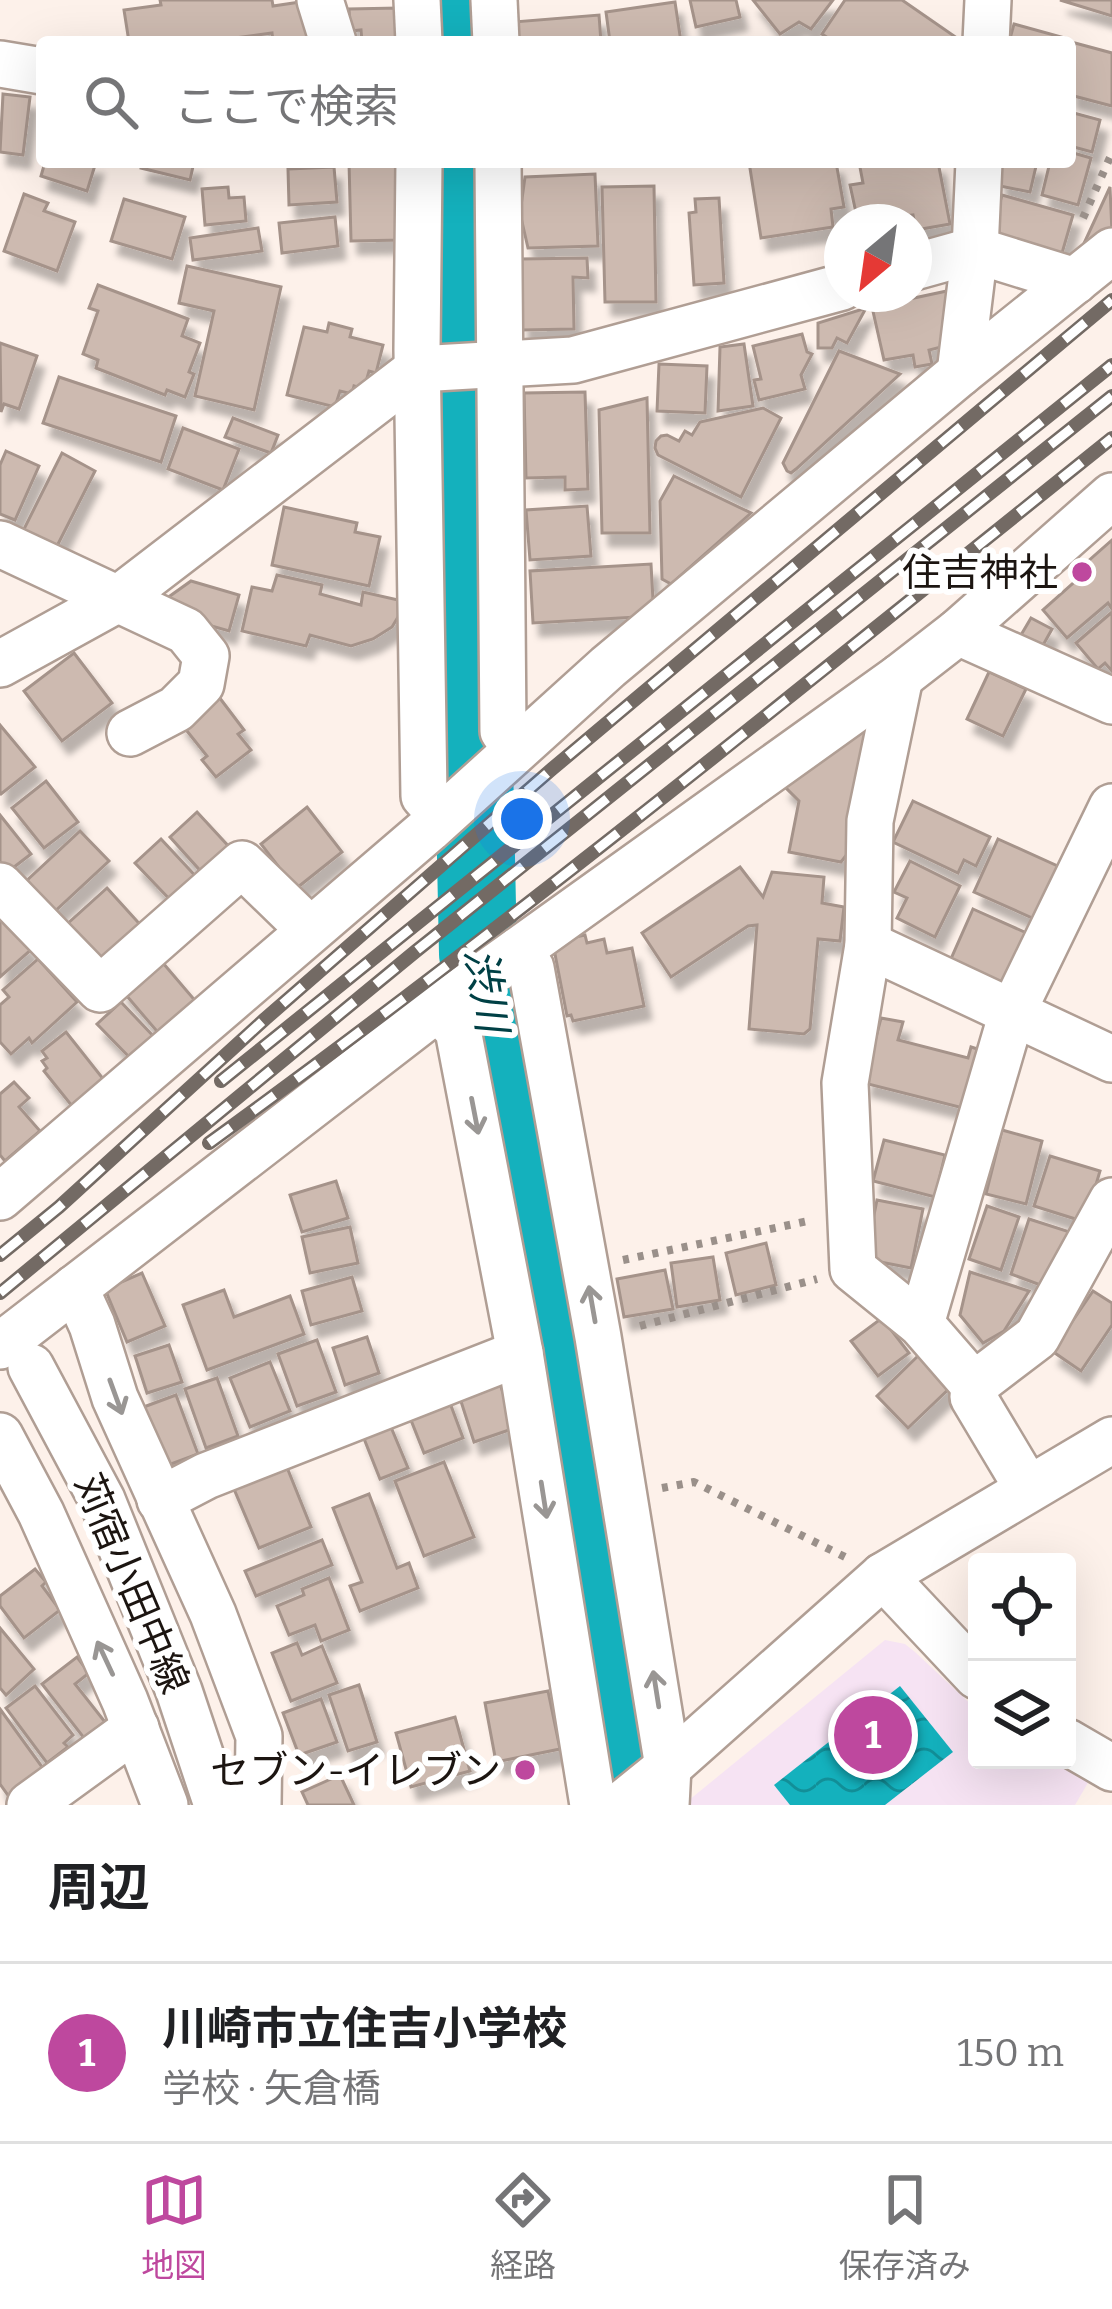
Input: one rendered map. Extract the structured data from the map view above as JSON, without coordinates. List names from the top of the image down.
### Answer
{
  "streets": {
    "street": ["苅宿小田中線"]
  },
  "water": ["渋川"],
  "places": ["住吉神社", "セブン-イレブン"],
  "north": "bottom left",
  "page": {
    "search": "ここで検索",
    "pins": "1",
    "heading": "周辺",
    "list": [
      {
        "mark": "1",
        "name": "川崎市立住吉小学校",
        "note": "学校 · 矢倉橋",
        "value": "150 m"
      }
    ],
    "nav": ["地図", "経路", "保存済み"]
  }
}
